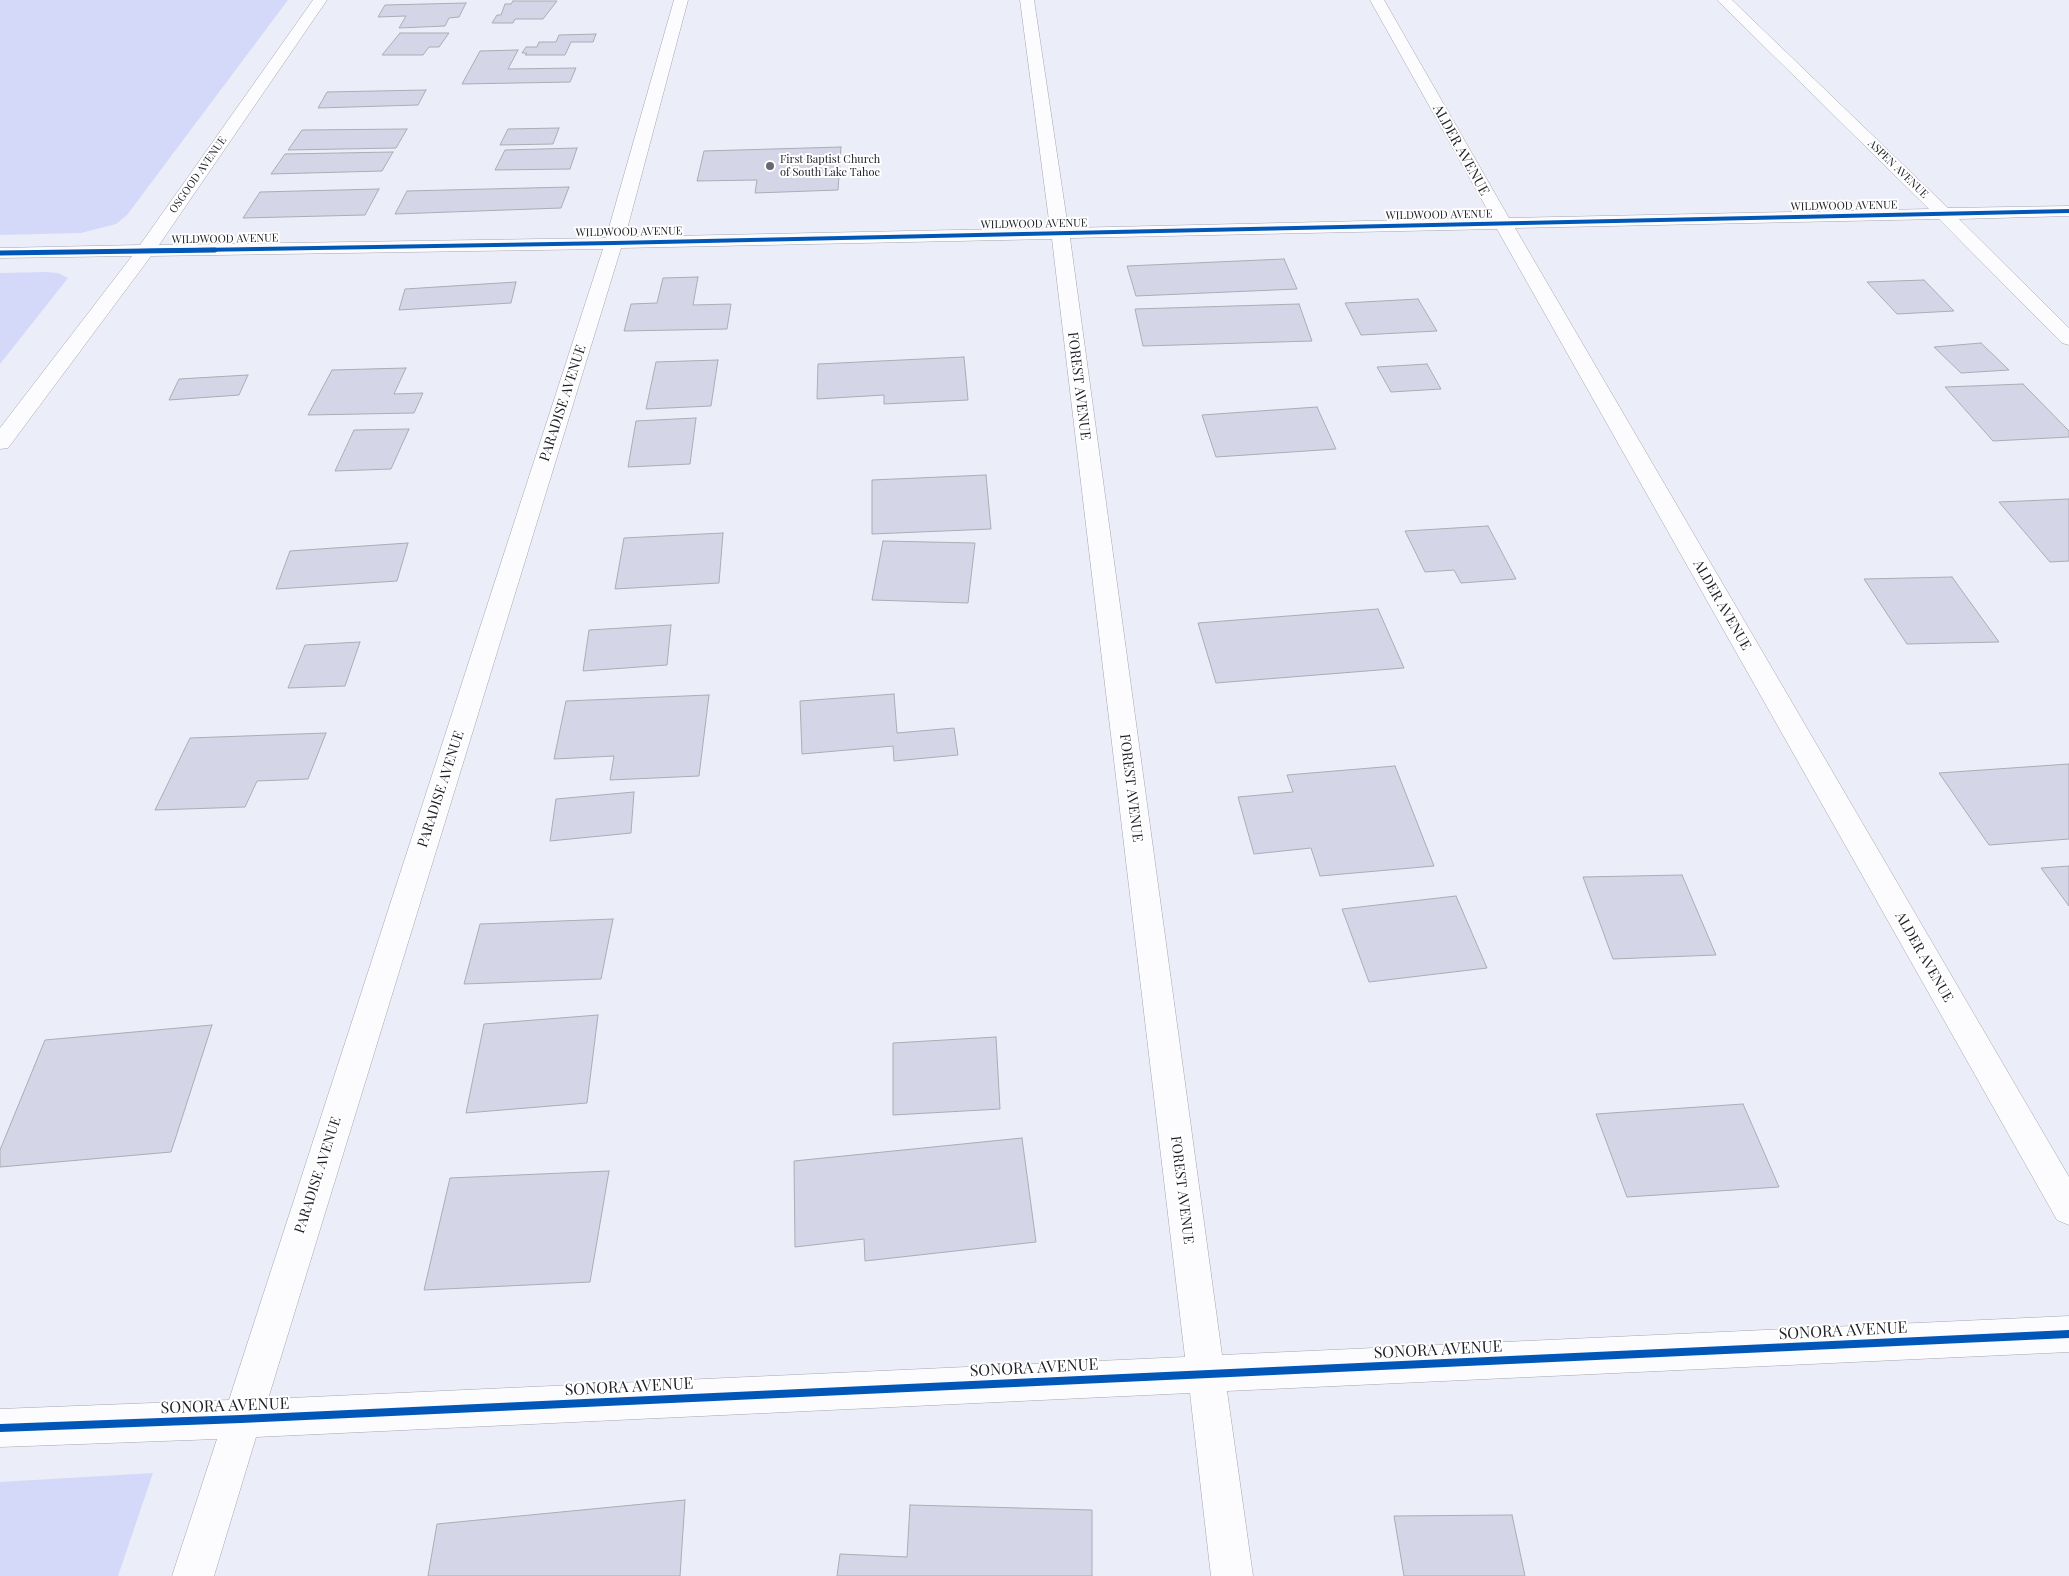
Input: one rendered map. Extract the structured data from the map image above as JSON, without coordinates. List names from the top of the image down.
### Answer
{
  "streets": {
    "street": [
      "ALDER AVENUE",
      "ASPEN AVENUE",
      "OSGOOD AVENUE",
      "WILDWOOD AVENUE",
      "FOREST AVENUE",
      "PARADISE AVENUE",
      "SONORA AVENUE"
    ]
  },
  "crossings": [
    ["ALDER AVENUE", "WILDWOOD AVENUE"],
    ["ASPEN AVENUE", "WILDWOOD AVENUE"],
    ["OSGOOD AVENUE", "WILDWOOD AVENUE"],
    ["WILDWOOD AVENUE", "FOREST AVENUE"],
    ["WILDWOOD AVENUE", "PARADISE AVENUE"],
    ["FOREST AVENUE", "SONORA AVENUE"],
    ["PARADISE AVENUE", "SONORA AVENUE"]
  ],
  "places": ["First Baptist Church of South Lake Tahoe"]
}
